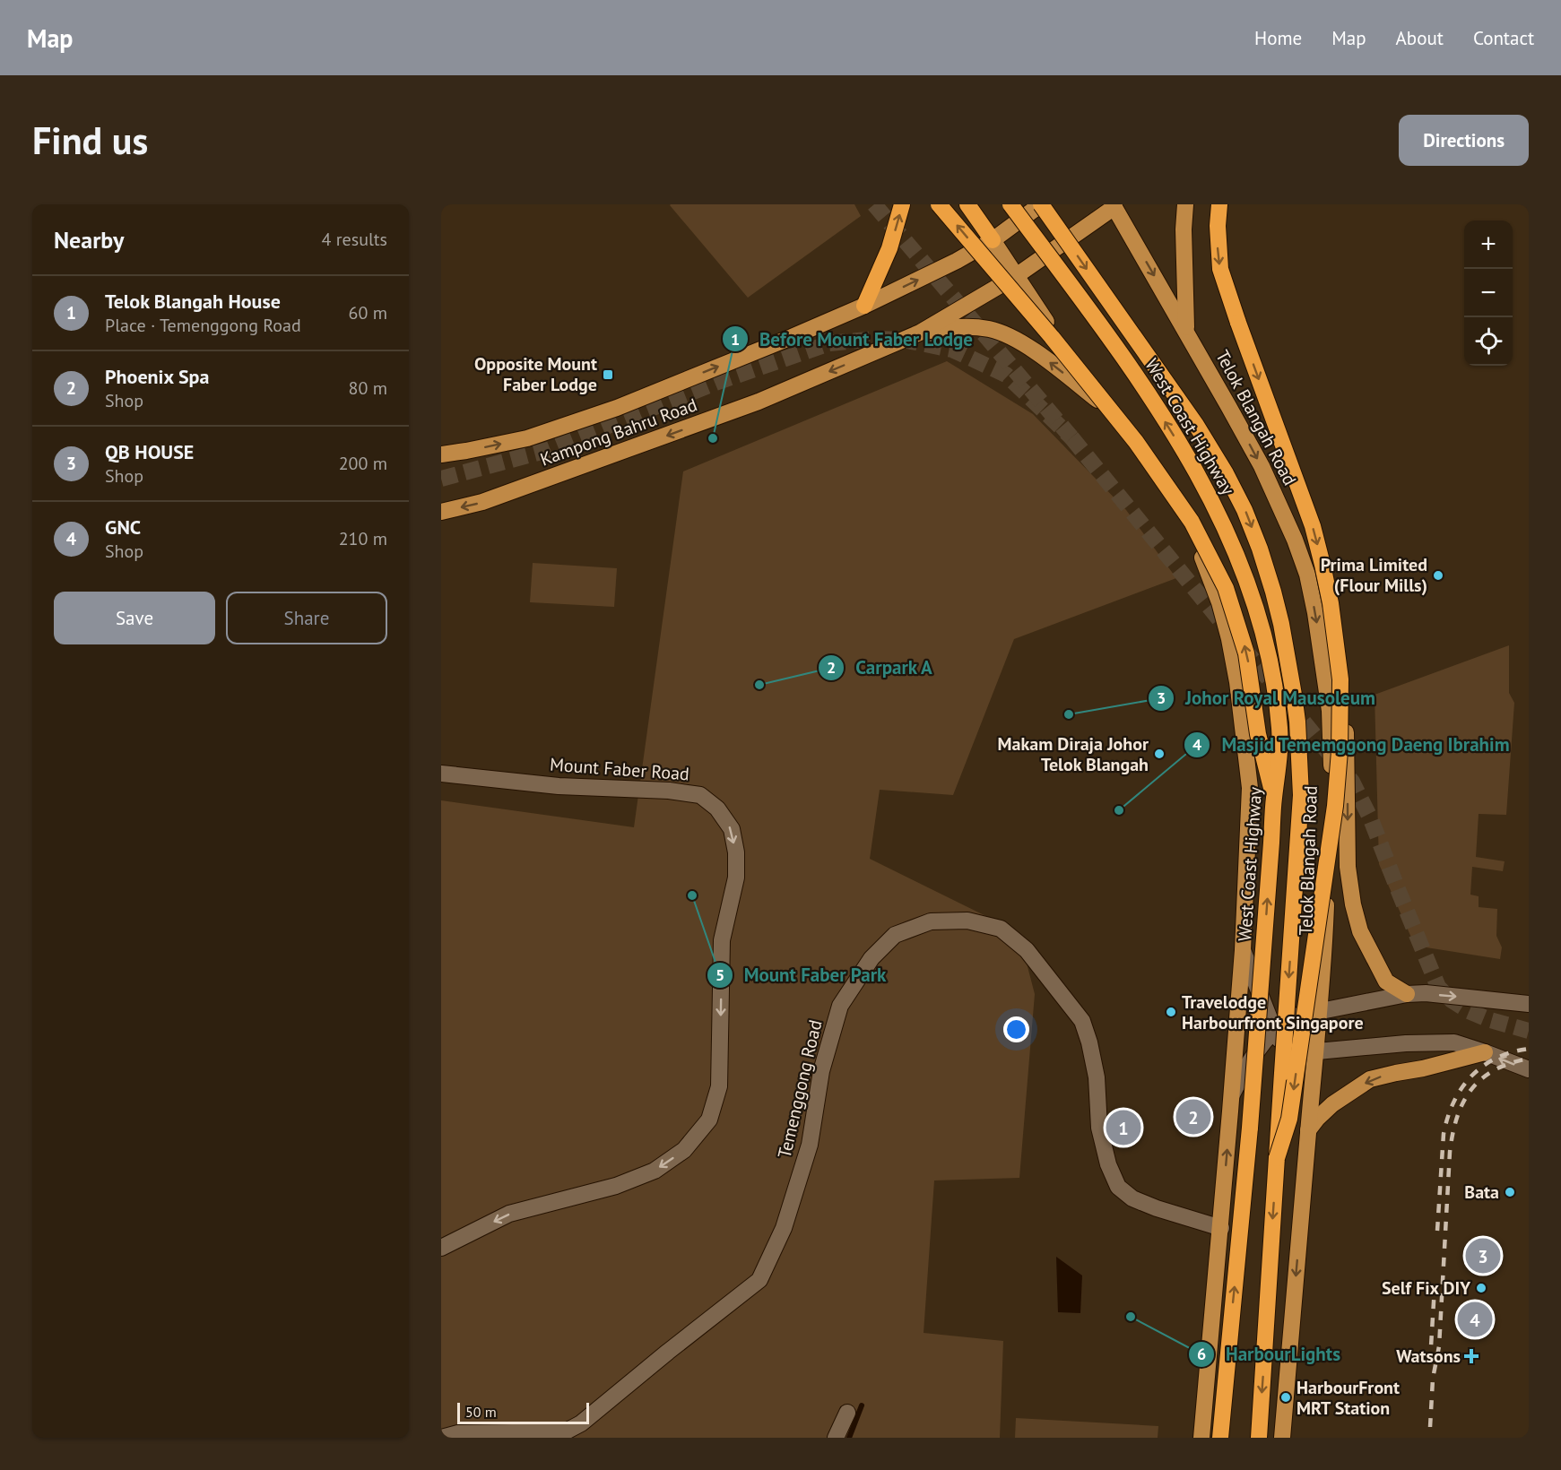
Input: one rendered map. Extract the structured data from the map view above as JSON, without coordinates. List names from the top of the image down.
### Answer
{
  "streets": {
    "highway": ["West Coast Highway"],
    "main road": ["Telok Blangah Road", "Kampong Bahru Road"],
    "street": ["Mount Faber Road", "Temenggong Road"]
  },
  "crossings": [
    ["Telok Blangah Road", "Kampong Bahru Road"],
    ["West Coast Highway", "Kampong Bahru Road"]
  ],
  "places": {
    "transit": ["Opposite Mount Faber Lodge"],
    "other": [
      "Before Mount Faber Lodge",
      "Prima Limited (Flour Mills)",
      "Carpark A",
      "Johor Royal Mausoleum",
      "Makam Diraja Johor Telok Blangah",
      "Masjid Tememggong Daeng Ibrahim",
      "Mount Faber Park",
      "Travelodge Harbourfront Singapore",
      "Bata",
      "Self Fix DIY",
      "HarbourLights",
      "HarbourFront MRT Station"
    ],
    "health": ["Watsons"]
  },
  "scale_bar": "50 m",
  "page": {
    "header": "Map",
    "nav": [
      "Home",
      "Map",
      "About",
      "Contact"
    ],
    "buttons": [
      "Directions",
      ["Save", "Share"]
    ],
    "title": "Find us",
    "heading": ["Nearby", "4 results"],
    "map_buttons": ["+", "−"],
    "list": [
      {
        "mark": "1",
        "name": "Telok Blangah House",
        "note": "Place · Temenggong Road",
        "value": "60 m"
      },
      {
        "mark": "2",
        "name": "Phoenix Spa",
        "note": "Shop",
        "value": "80 m"
      },
      {
        "mark": "3",
        "name": "QB HOUSE",
        "note": "Shop",
        "value": "200 m"
      },
      {
        "mark": "4",
        "name": "GNC",
        "note": "Shop",
        "value": "210 m"
      }
    ],
    "pins": [
      "2",
      "1",
      "3",
      "4"
    ],
    "scale": "50 m"
  }
}
